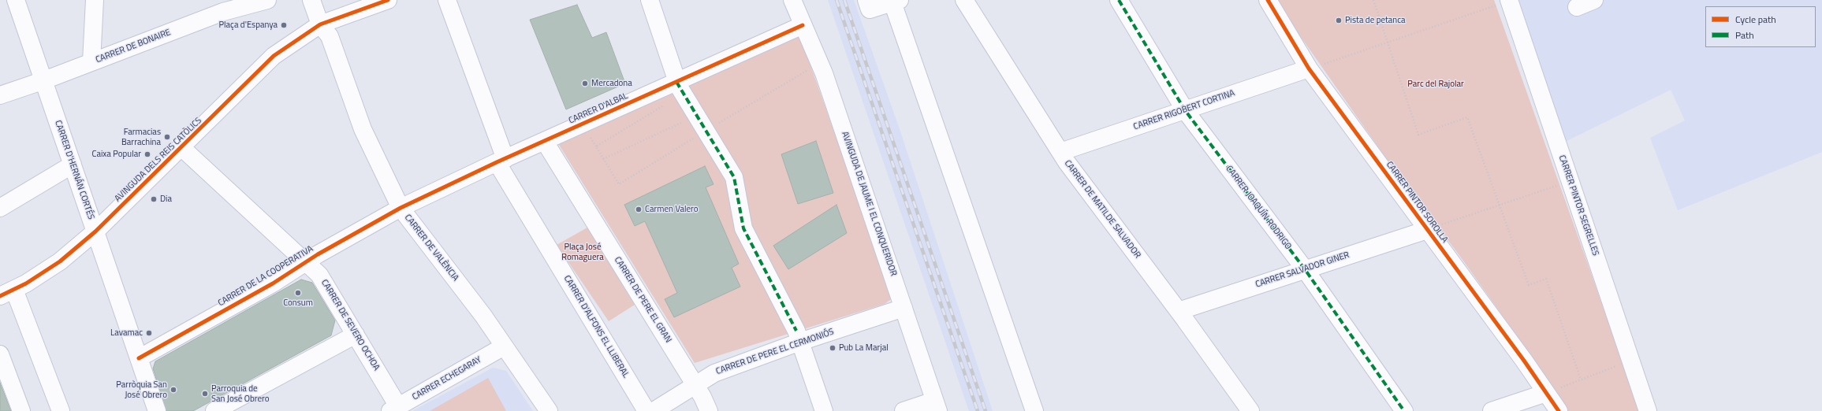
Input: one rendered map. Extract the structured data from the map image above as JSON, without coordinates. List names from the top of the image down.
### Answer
{
  "streets": {
    "street": [
      "CARRER DE BONAIRE",
      "CARRER D'ALBAL",
      "CARRER RIGOBERT CORTINA",
      "AVINGUDA DELS REIS CATÒLICS",
      "CARRER D'HERNÁN CORTÉS",
      "CARRER PINTOR SOROLLA",
      "AVINGUDA DE JAUME I EL CONQUERIDOR",
      "CARRER PINTOR SEGRELLES",
      "CARRER JOAQUÍN RODRIGO",
      "CARRER DE MATILDE SALVADOR",
      "CARRER DE VALÈNCIA",
      "CARRER SALVADOR GINER",
      "CARRER DE LA COOPERATIVA",
      "CARRER DE PERE EL GRAN",
      "CARRER DE SEVERO OCHOA",
      "CARRER D'ALFONS EL LLIBERAL",
      "CARRER DE PERE EL CERMONIÓS",
      "CARRER ECHEGARAY"
    ]
  },
  "crossings": [
    ["CARRER DE BONAIRE", "CARRER D'HERNÁN CORTÉS"],
    ["CARRER D'ALBAL", "AVINGUDA DE JAUME I EL CONQUERIDOR"],
    ["CARRER D'ALBAL", "CARRER DE VALÈNCIA"],
    ["CARRER D'ALBAL", "CARRER DE LA COOPERATIVA"],
    ["CARRER D'ALBAL", "CARRER DE PERE EL GRAN"],
    ["CARRER D'ALBAL", "CARRER D'ALFONS EL LLIBERAL"],
    ["CARRER RIGOBERT CORTINA", "CARRER PINTOR SOROLLA"],
    ["CARRER RIGOBERT CORTINA", "CARRER JOAQUÍN RODRIGO"],
    ["CARRER RIGOBERT CORTINA", "CARRER DE MATILDE SALVADOR"],
    ["AVINGUDA DELS REIS CATÒLICS", "CARRER D'HERNÁN CORTÉS"],
    ["AVINGUDA DELS REIS CATÒLICS", "CARRER DE VALÈNCIA"],
    ["AVINGUDA DELS REIS CATÒLICS", "CARRER DE SEVERO OCHOA"],
    ["CARRER D'HERNÁN CORTÉS", "CARRER DE LA COOPERATIVA"],
    ["CARRER PINTOR SOROLLA", "CARRER SALVADOR GINER"],
    ["AVINGUDA DE JAUME I EL CONQUERIDOR", "CARRER DE PERE EL CERMONIÓS"],
    ["CARRER JOAQUÍN RODRIGO", "CARRER SALVADOR GINER"],
    ["CARRER DE MATILDE SALVADOR", "CARRER SALVADOR GINER"],
    ["CARRER DE VALÈNCIA", "CARRER DE LA COOPERATIVA"],
    ["CARRER DE VALÈNCIA", "CARRER ECHEGARAY"],
    ["CARRER DE LA COOPERATIVA", "CARRER DE SEVERO OCHOA"],
    ["CARRER DE PERE EL GRAN", "CARRER DE PERE EL CERMONIÓS"],
    ["CARRER DE SEVERO OCHOA", "CARRER ECHEGARAY"]
  ],
  "parks": ["Parc del Rajolar", "Plaça José Romaguera"],
  "places": [
    "Pista de petanca",
    "Plaça d'Espanya",
    "Mercadona",
    "Farmacias Barrachina",
    "Caixa Popular",
    "Dia",
    "Carmen Valero",
    "Consum",
    "Lavamac",
    "Pub La Marjal",
    "Parròquia San José Obrero",
    "Parroquia de San José Obrero"
  ],
  "legend": ["Cycle path", "Path"]
}
